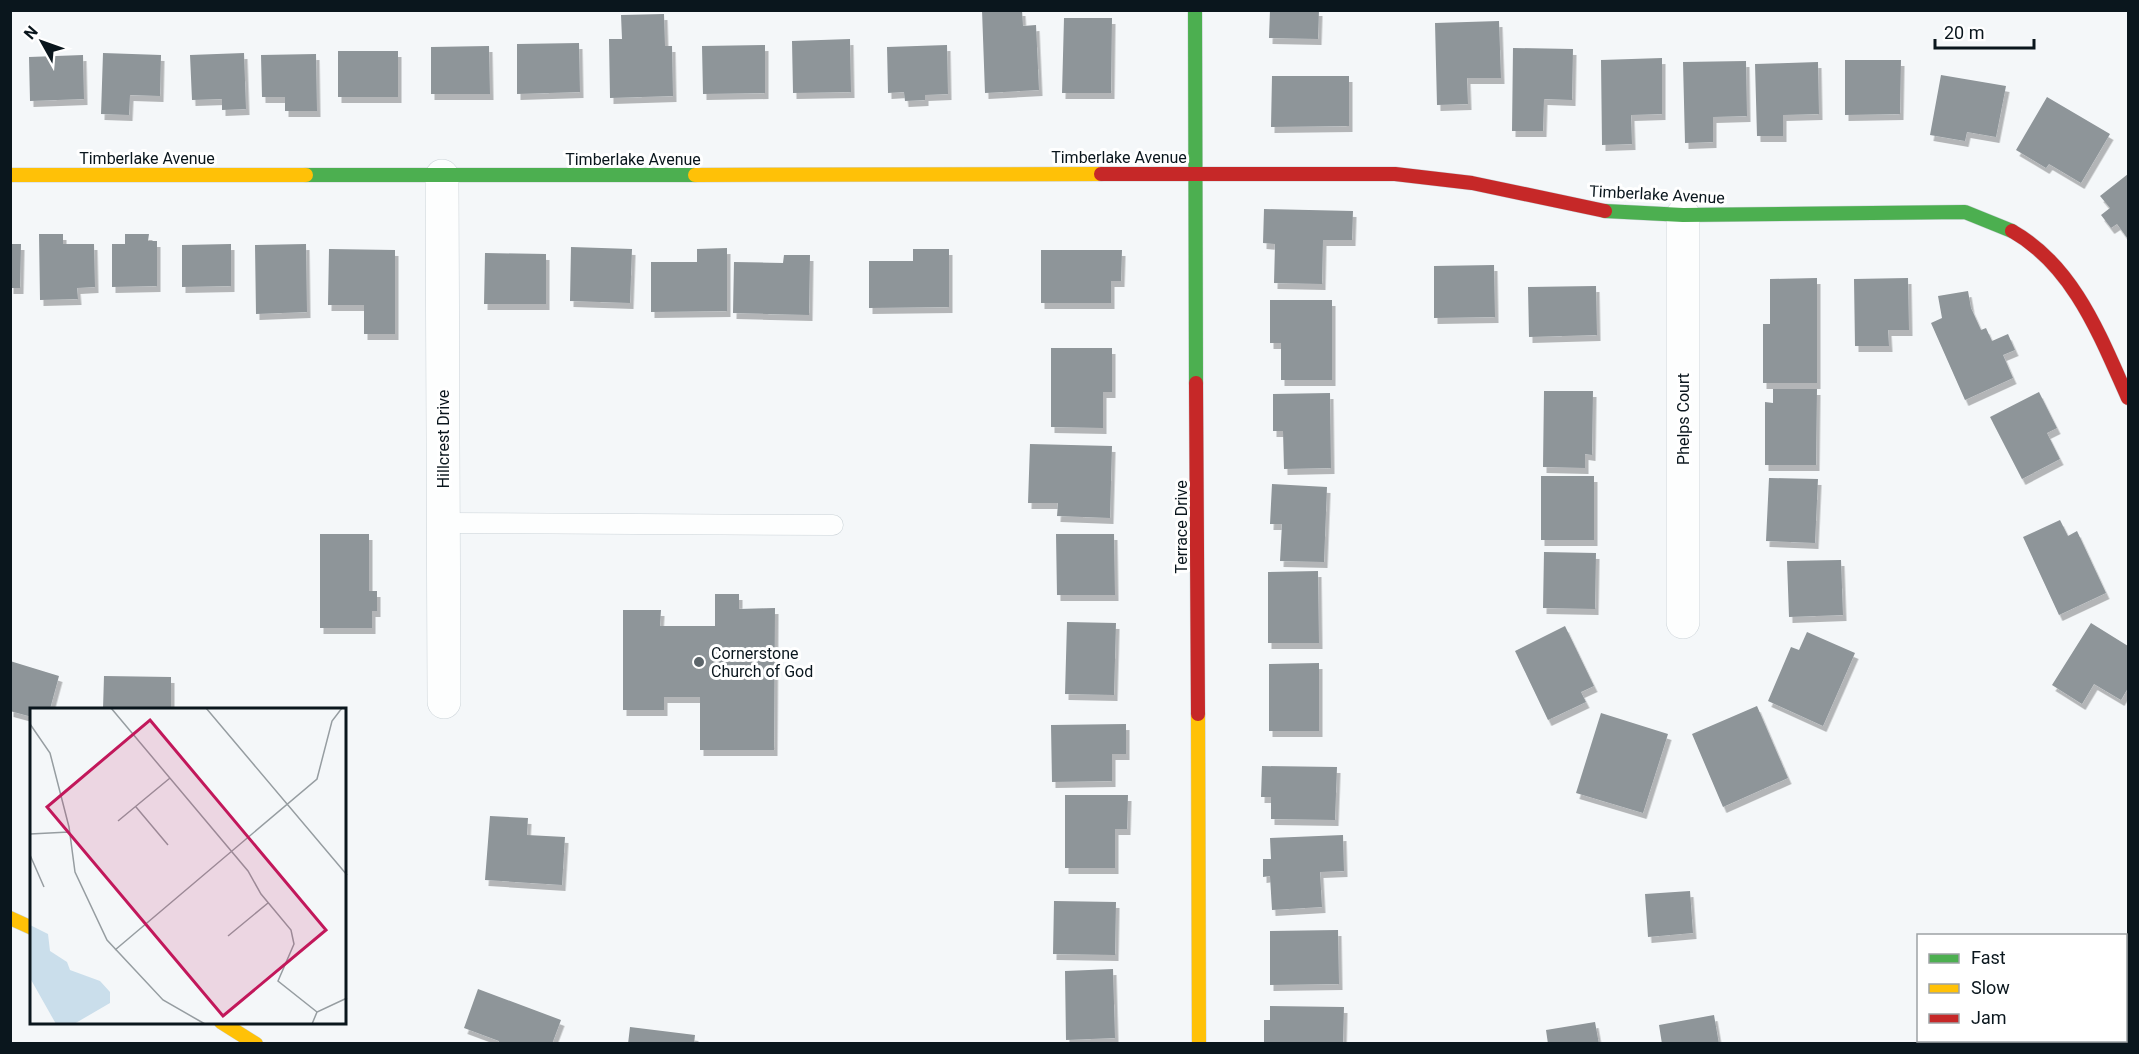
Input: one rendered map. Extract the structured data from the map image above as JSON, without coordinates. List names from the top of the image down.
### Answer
{
  "streets": {
    "street": [
      "Timberlake Avenue",
      "Phelps Court",
      "Hillcrest Drive",
      "Terrace Drive"
    ]
  },
  "crossings": [
    ["Timberlake Avenue", "Phelps Court"],
    ["Timberlake Avenue", "Hillcrest Drive"],
    ["Timberlake Avenue", "Terrace Drive"]
  ],
  "places": ["Cornerstone Church of God"],
  "legend": ["Fast", "Slow", "Jam"],
  "scale_bar": "20 m",
  "north": "top left"
}
